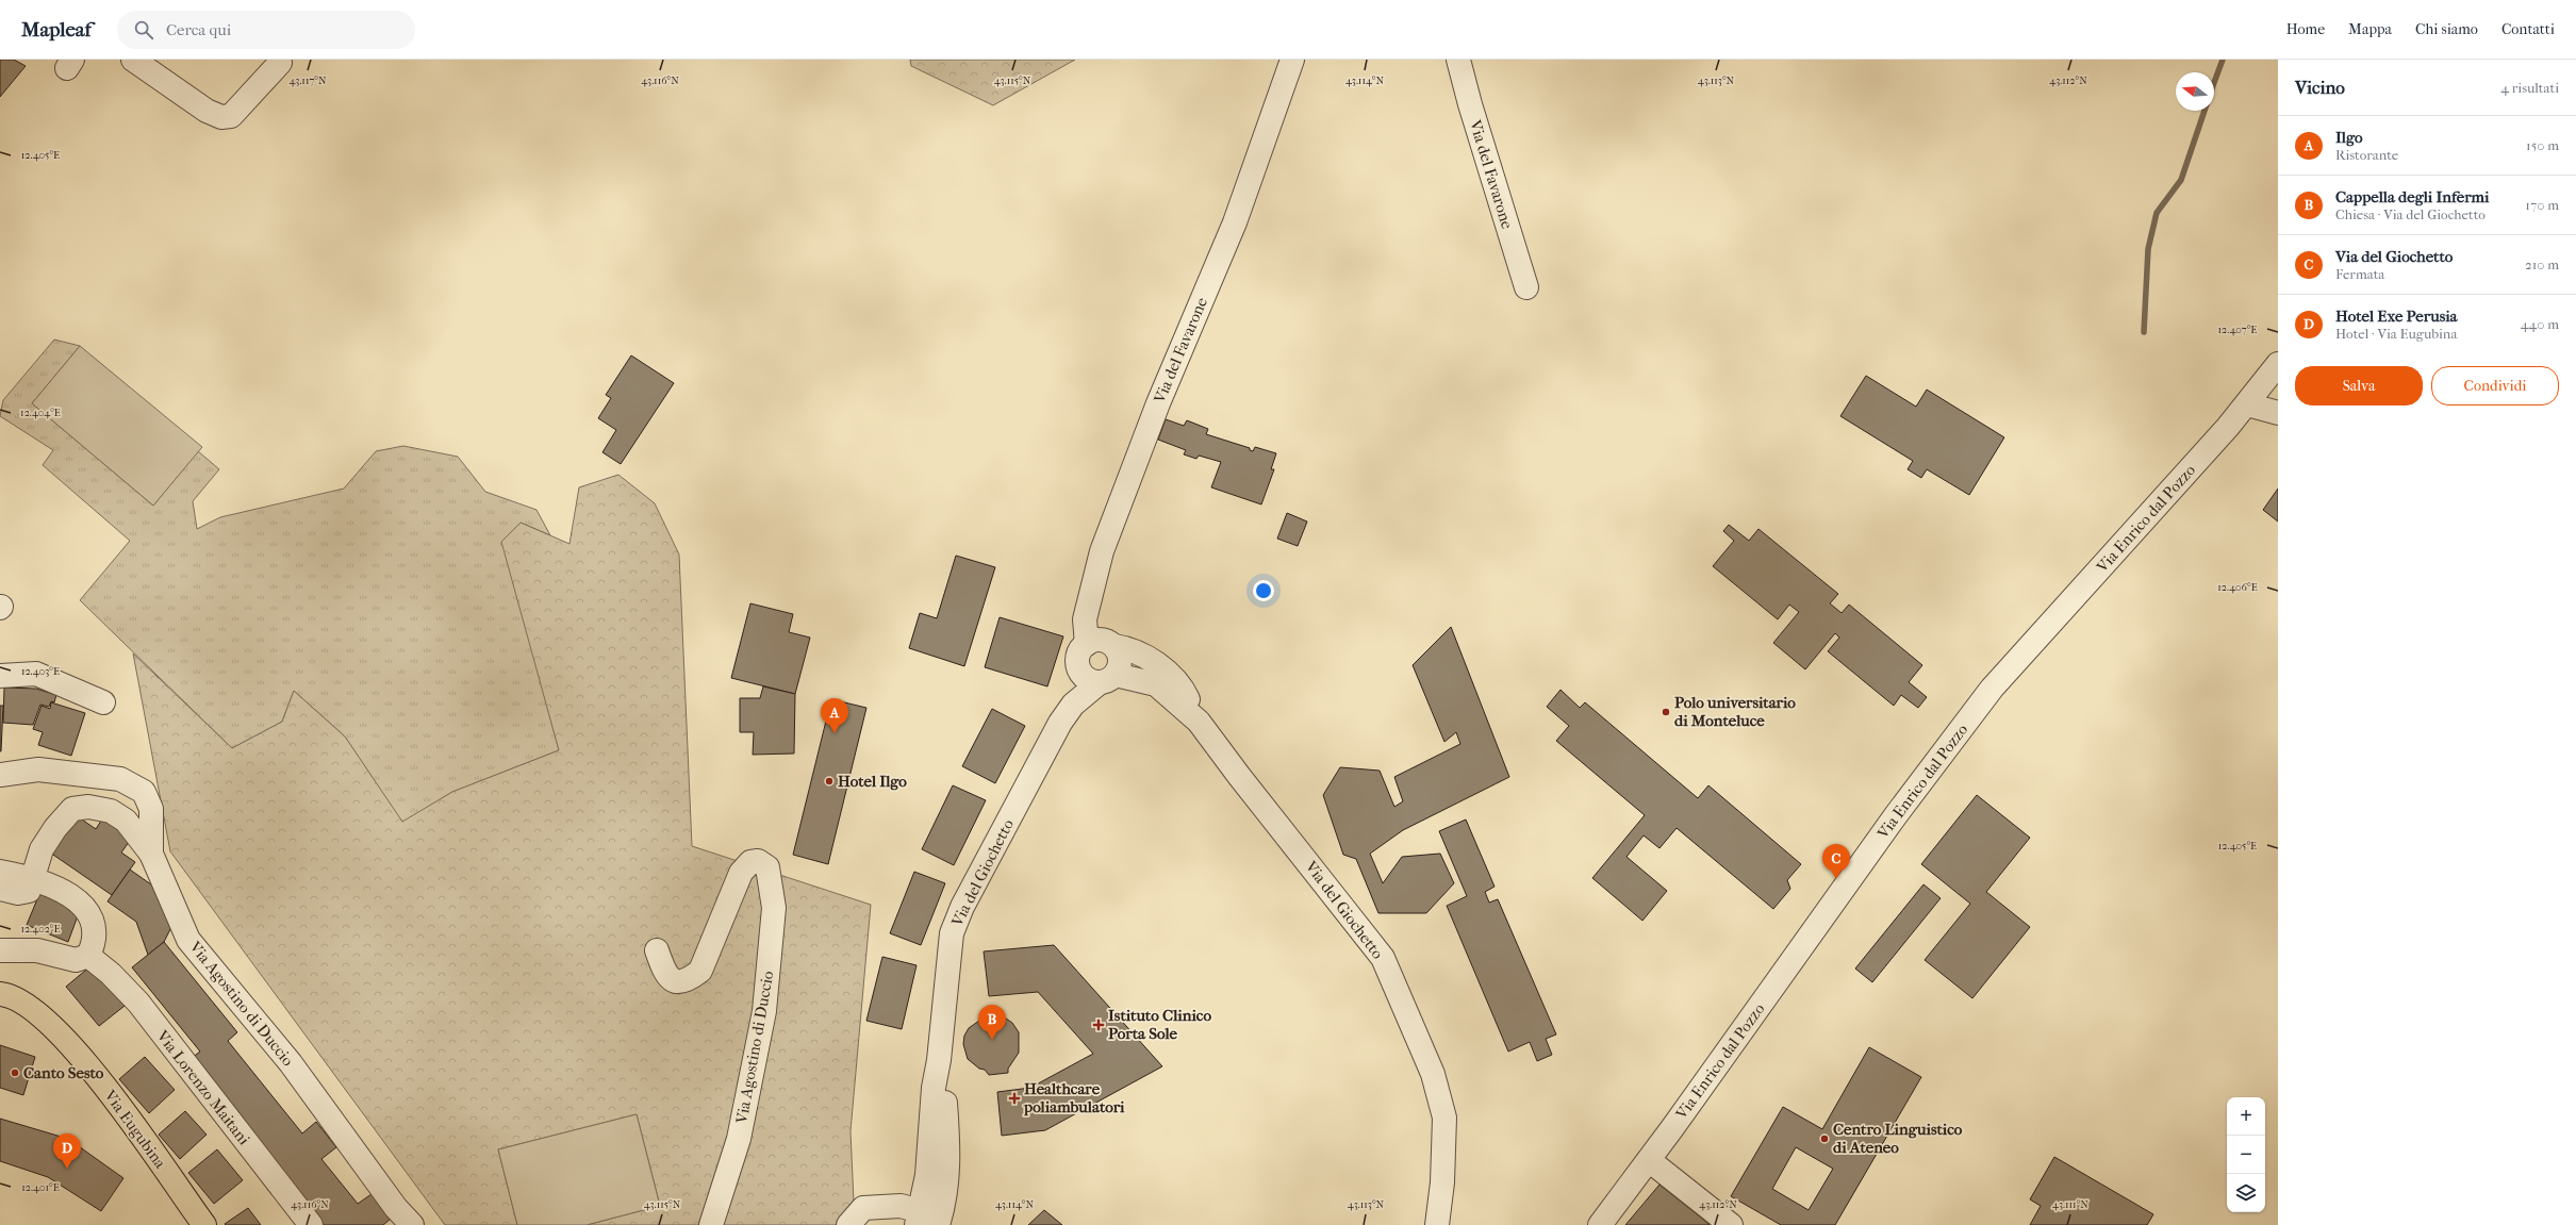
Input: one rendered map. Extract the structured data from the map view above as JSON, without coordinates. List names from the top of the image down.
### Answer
{
  "streets": {
    "main road": ["Via Eugubina"],
    "street": [
      "Via del Favarone",
      "Via Enrico dal Pozzo",
      "Via del Giochetto",
      "Via Agostino di Duccio",
      "Via Lorenzo Maitani"
    ]
  },
  "crossings": [
    ["Via del Favarone", "Via del Giochetto"]
  ],
  "places": {
    "other": [
      "Polo universitario di Monteluce",
      "Hotel Ilgo",
      "Canto Sesto",
      "Centro Linguistico di Ateneo"
    ],
    "health": ["Istituto Clinico Porta Sole", "Healthcare poliambulatori"]
  },
  "north": "left",
  "page": {
    "header": "Mapleaf",
    "search": "Cerca qui",
    "nav": [
      "Home",
      "Mappa",
      "Chi siamo",
      "Contatti"
    ],
    "heading": ["Vicino", "4 risultati"],
    "list": [
      {
        "mark": "A",
        "name": "Ilgo",
        "note": "Ristorante",
        "value": "150 m"
      },
      {
        "mark": "B",
        "name": "Cappella degli Infermi",
        "note": "Chiesa · Via del Giochetto",
        "value": "170 m"
      },
      {
        "mark": "C",
        "name": "Via del Giochetto",
        "note": "Fermata",
        "value": "210 m"
      },
      {
        "mark": "D",
        "name": "Hotel Exe Perusia",
        "note": "Hotel · Via Eugubina",
        "value": "440 m"
      }
    ],
    "buttons": ["Salva", "Condividi"],
    "pins": [
      "A",
      "C",
      "B",
      "D"
    ],
    "map_buttons": ["+", "−"]
  },
  "coordinates": [
    "43.117°N",
    "43.116°N",
    "43.115°N",
    "43.114°N",
    "43.113°N",
    "43.112°N",
    "12.405°E",
    "12.407°E",
    "12.404°E",
    "12.406°E",
    "12.403°E",
    "12.402°E",
    "12.401°E",
    "43.111°N"
  ]
}
